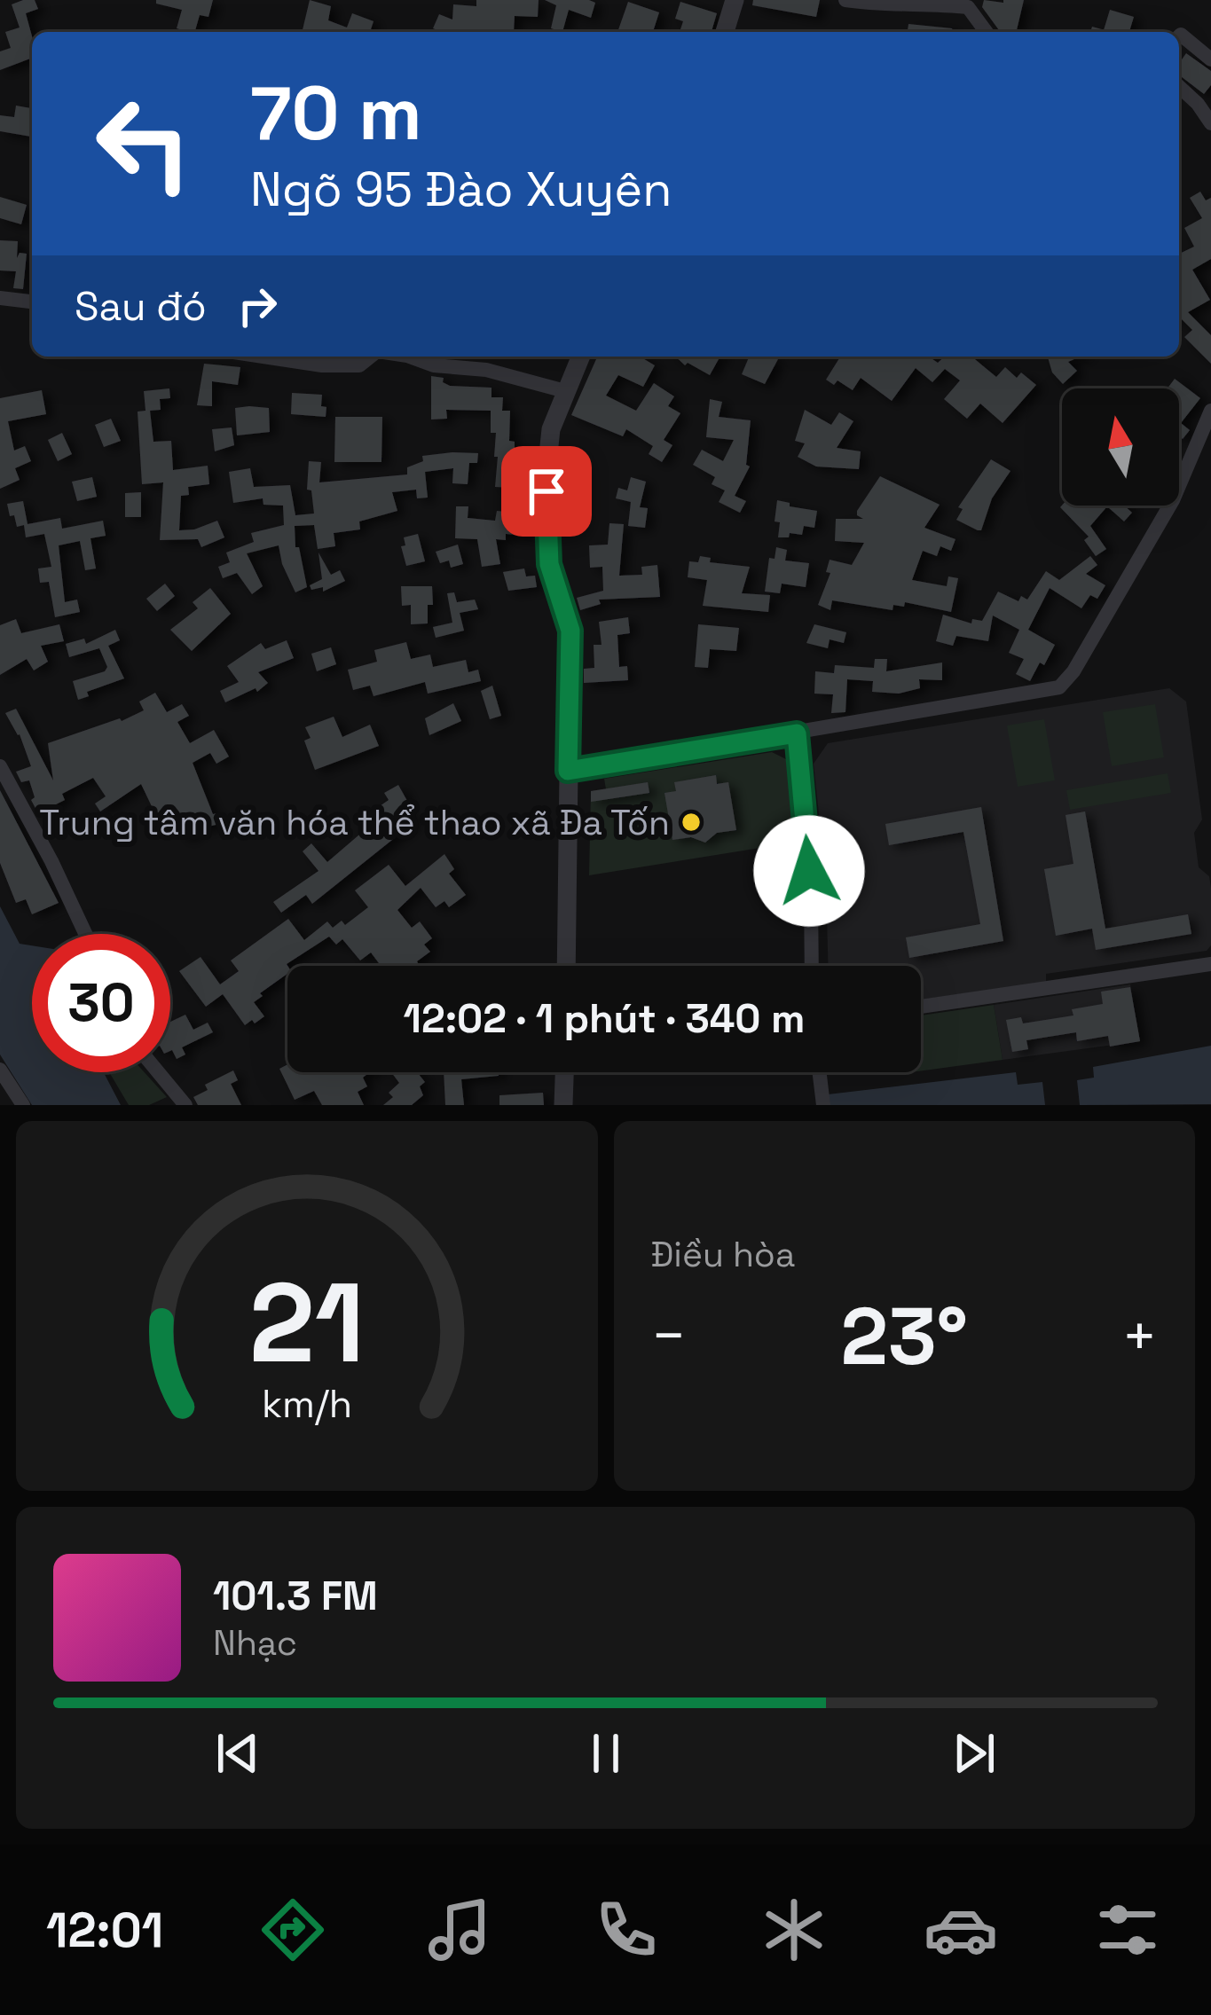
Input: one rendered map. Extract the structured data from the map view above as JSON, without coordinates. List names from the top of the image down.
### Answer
{
  "places": ["Trung tâm văn hóa thể thao xã Đa Tốn"],
  "north": "top",
  "page": {
    "turn": ["70 m", "Ngõ 95 Đào Xuyên"],
    "then": "Sau đó",
    "limit": "30",
    "trip": "12:02 · 1 phút · 340 m",
    "tile": "Điều hòa",
    "heat": ["−", "23°", "+"],
    "song": ["101.3 FM", "Nhạc"],
    "tabs": "12:01",
    "gauge": ["21", "km/h"]
  }
}
